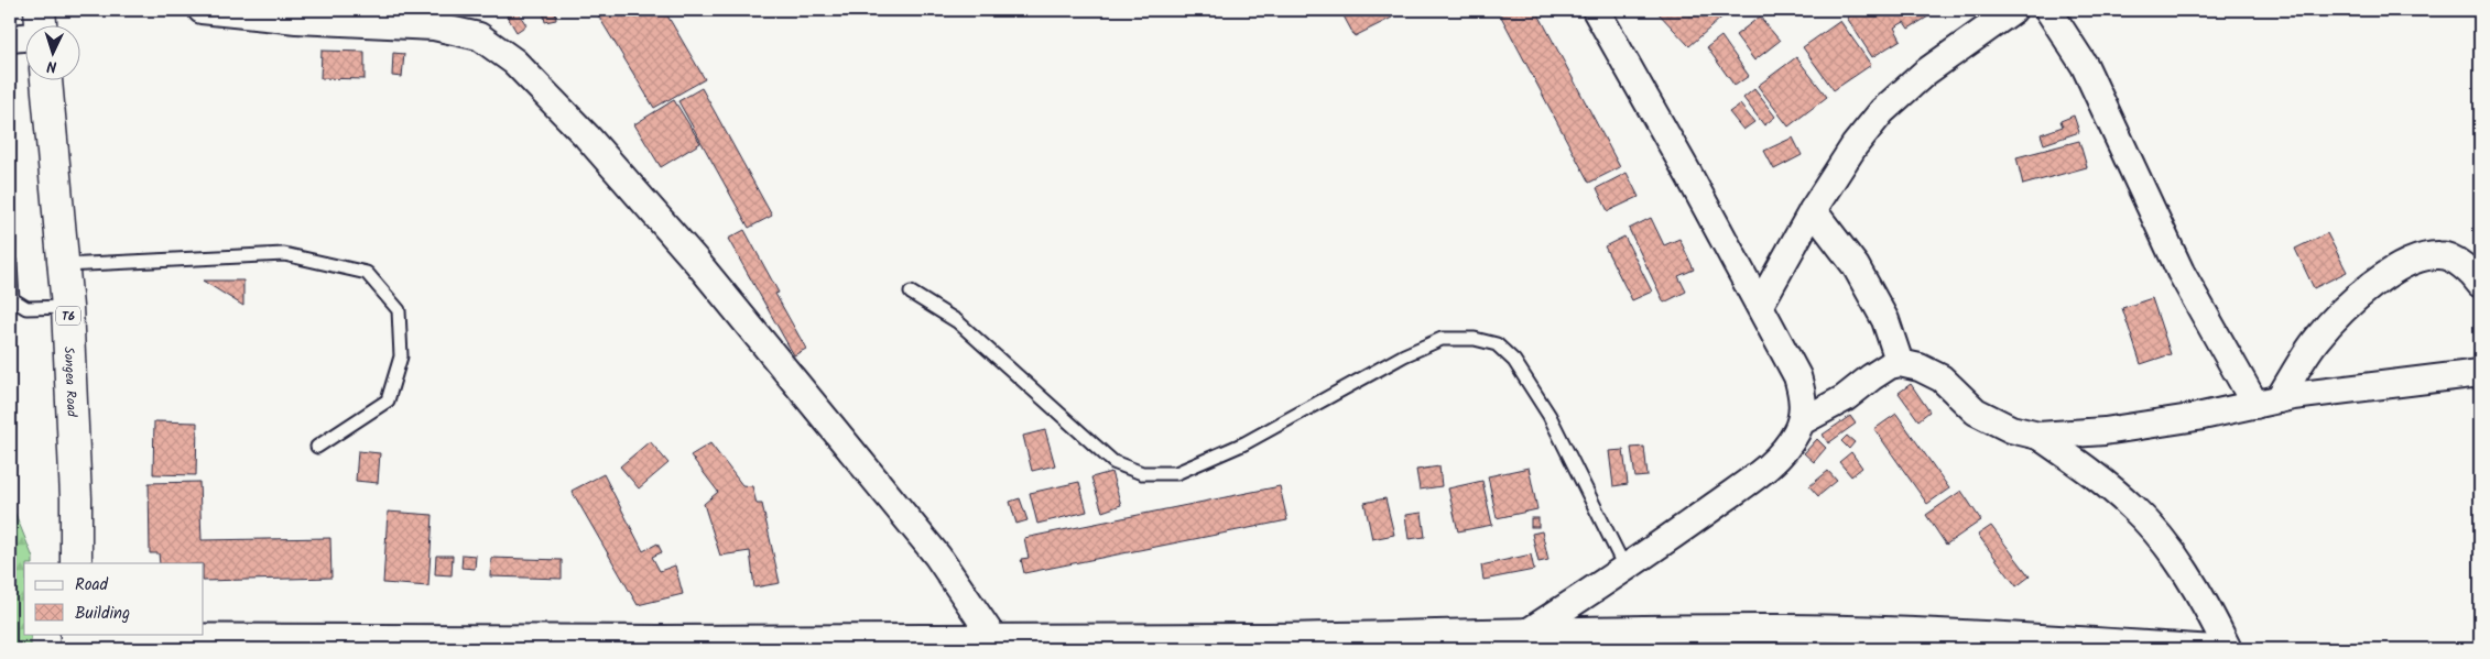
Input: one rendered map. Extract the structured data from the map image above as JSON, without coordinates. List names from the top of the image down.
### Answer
{
  "streets": {
    "highway": ["T6", "Songea Road"]
  },
  "legend": ["Road", "Building"],
  "north": "bottom"
}
